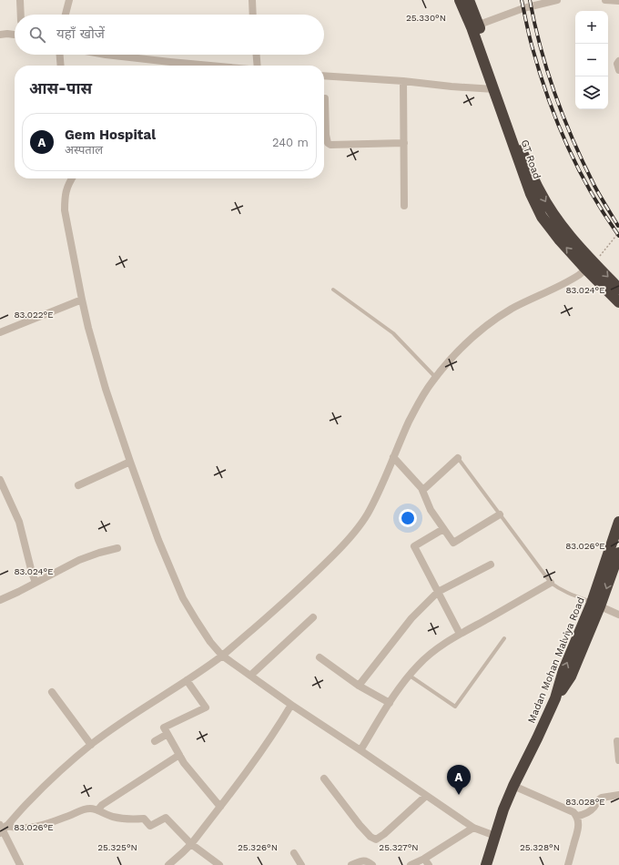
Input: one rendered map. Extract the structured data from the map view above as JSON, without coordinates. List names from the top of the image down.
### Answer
{
  "streets": {
    "highway": ["GT Road", "Madan Mohan Malviya Road"]
  },
  "page": {
    "map_buttons": ["+", "−"],
    "search": "यहाँ खोजें",
    "heading": "आस-पास",
    "list": [
      {
        "mark": "A",
        "name": "Gem Hospital",
        "note": "अस्पताल",
        "value": "240 m"
      }
    ],
    "pins": "A"
  },
  "coordinates": [
    "25.330°N",
    "83.024°E",
    "83.022°E",
    "83.026°E",
    "83.028°E",
    "25.325°N",
    "25.326°N",
    "25.327°N",
    "25.328°N"
  ]
}
